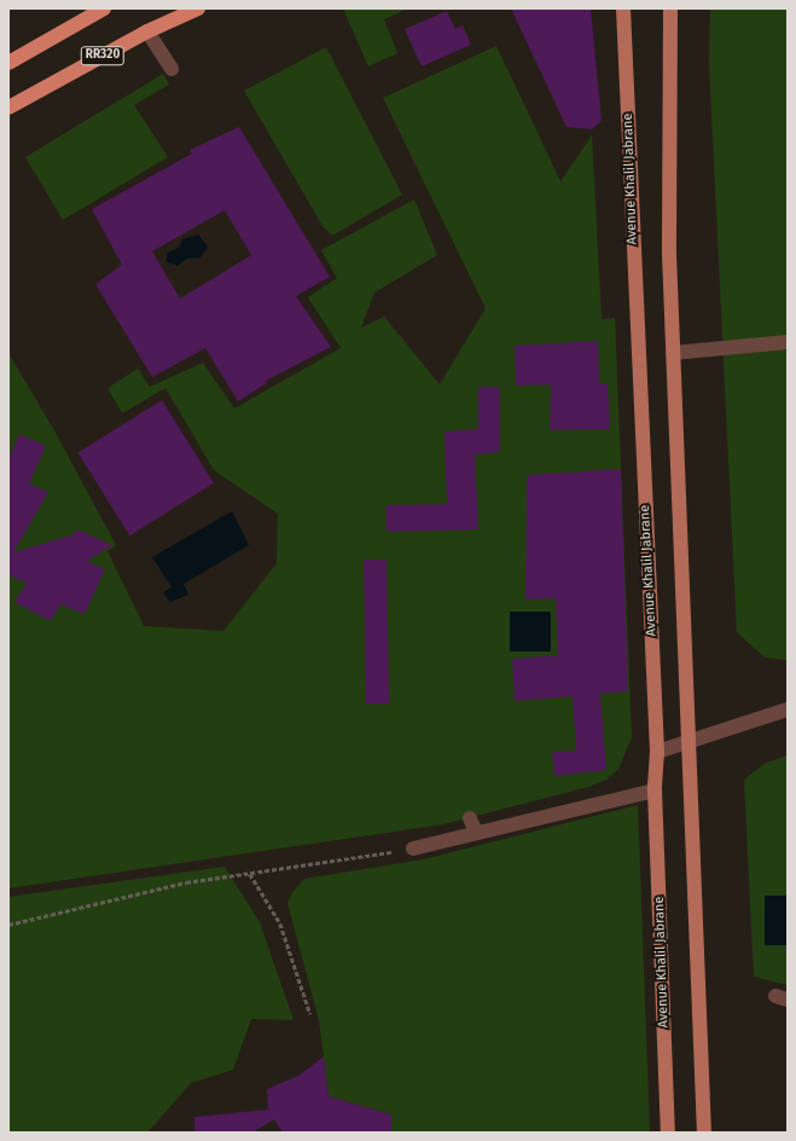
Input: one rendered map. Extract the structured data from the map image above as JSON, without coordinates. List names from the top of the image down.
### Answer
{
  "streets": {
    "highway": ["RR320"],
    "main road": ["Avenue Khalil Jabrane"]
  }
}
